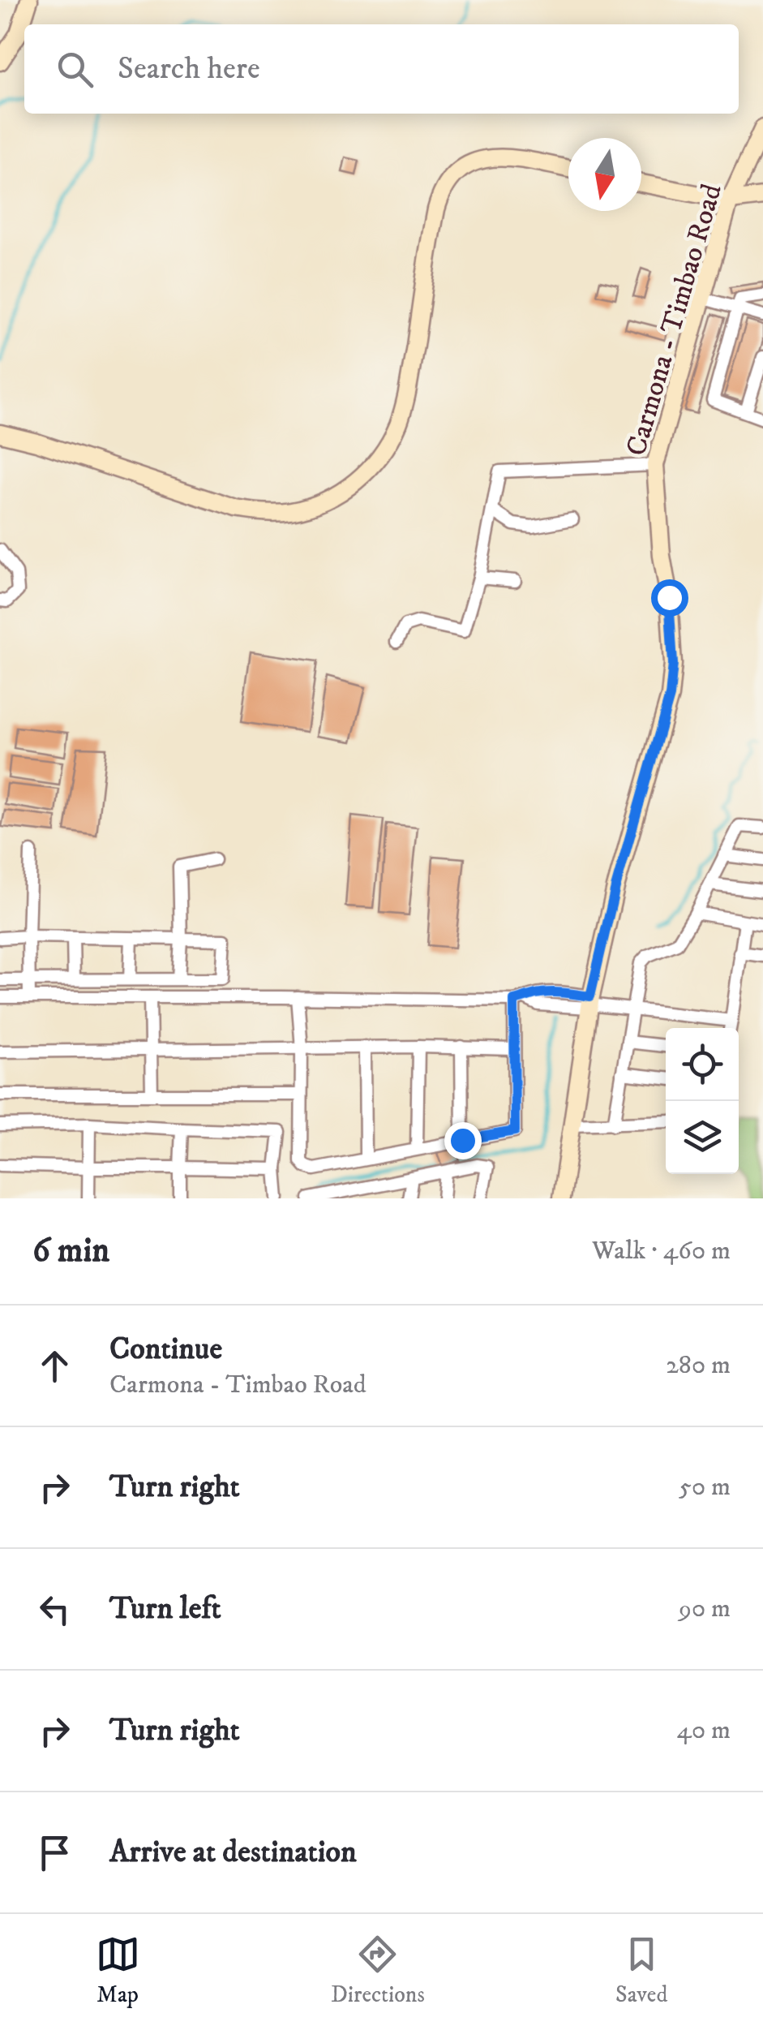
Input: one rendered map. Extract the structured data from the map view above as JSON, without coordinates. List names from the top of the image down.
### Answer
{
  "streets": {
    "main road": ["Carmona - Timbao Road"]
  },
  "north": "bottom",
  "page": {
    "search": "Search here",
    "heading": ["6 min", "Walk · 460 m"],
    "list": [
      ["Continue", "Carmona - Timbao Road", "280 m"],
      ["Turn right", "50 m"],
      ["Turn left", "90 m"],
      ["Turn right", "40 m"],
      "Arrive at destination"
    ],
    "nav": ["Map", "Directions", "Saved"]
  }
}
